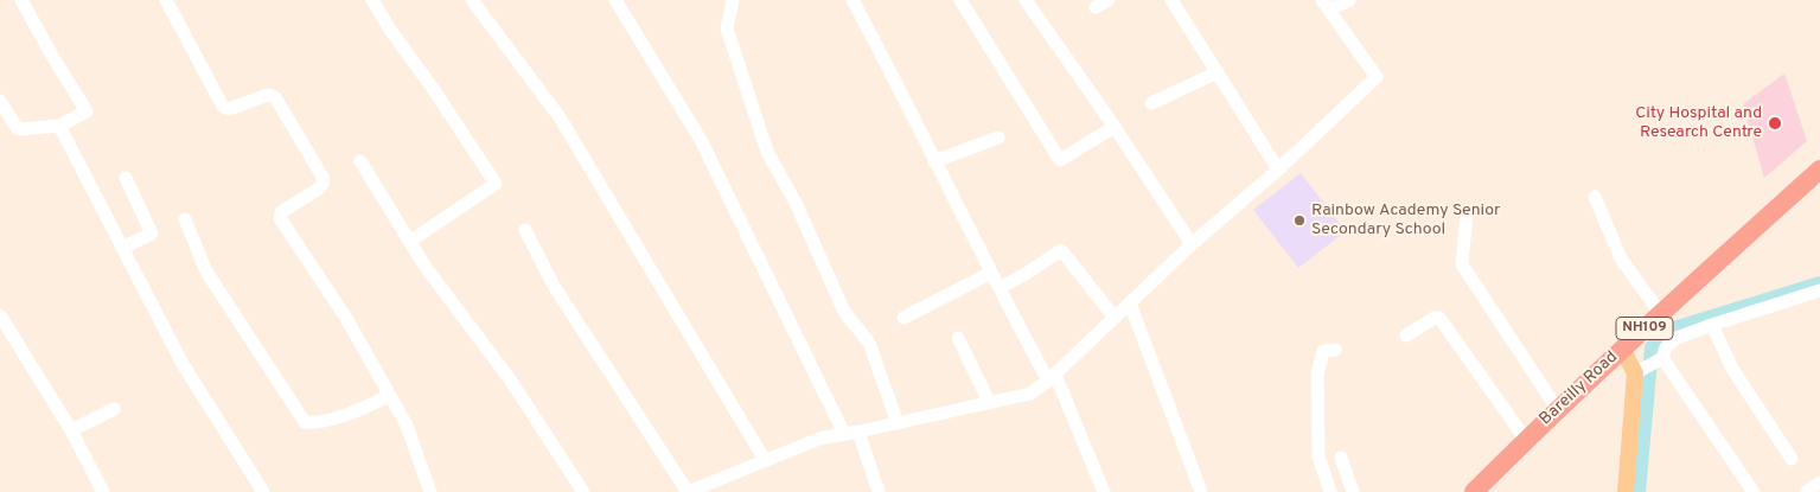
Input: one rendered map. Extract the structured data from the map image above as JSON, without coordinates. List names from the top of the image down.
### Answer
{
  "streets": {
    "highway": ["NH109", "Bareilly Road"]
  },
  "places": ["City Hospital and Research Centre", "Rainbow Academy Senior Secondary School"]
}
